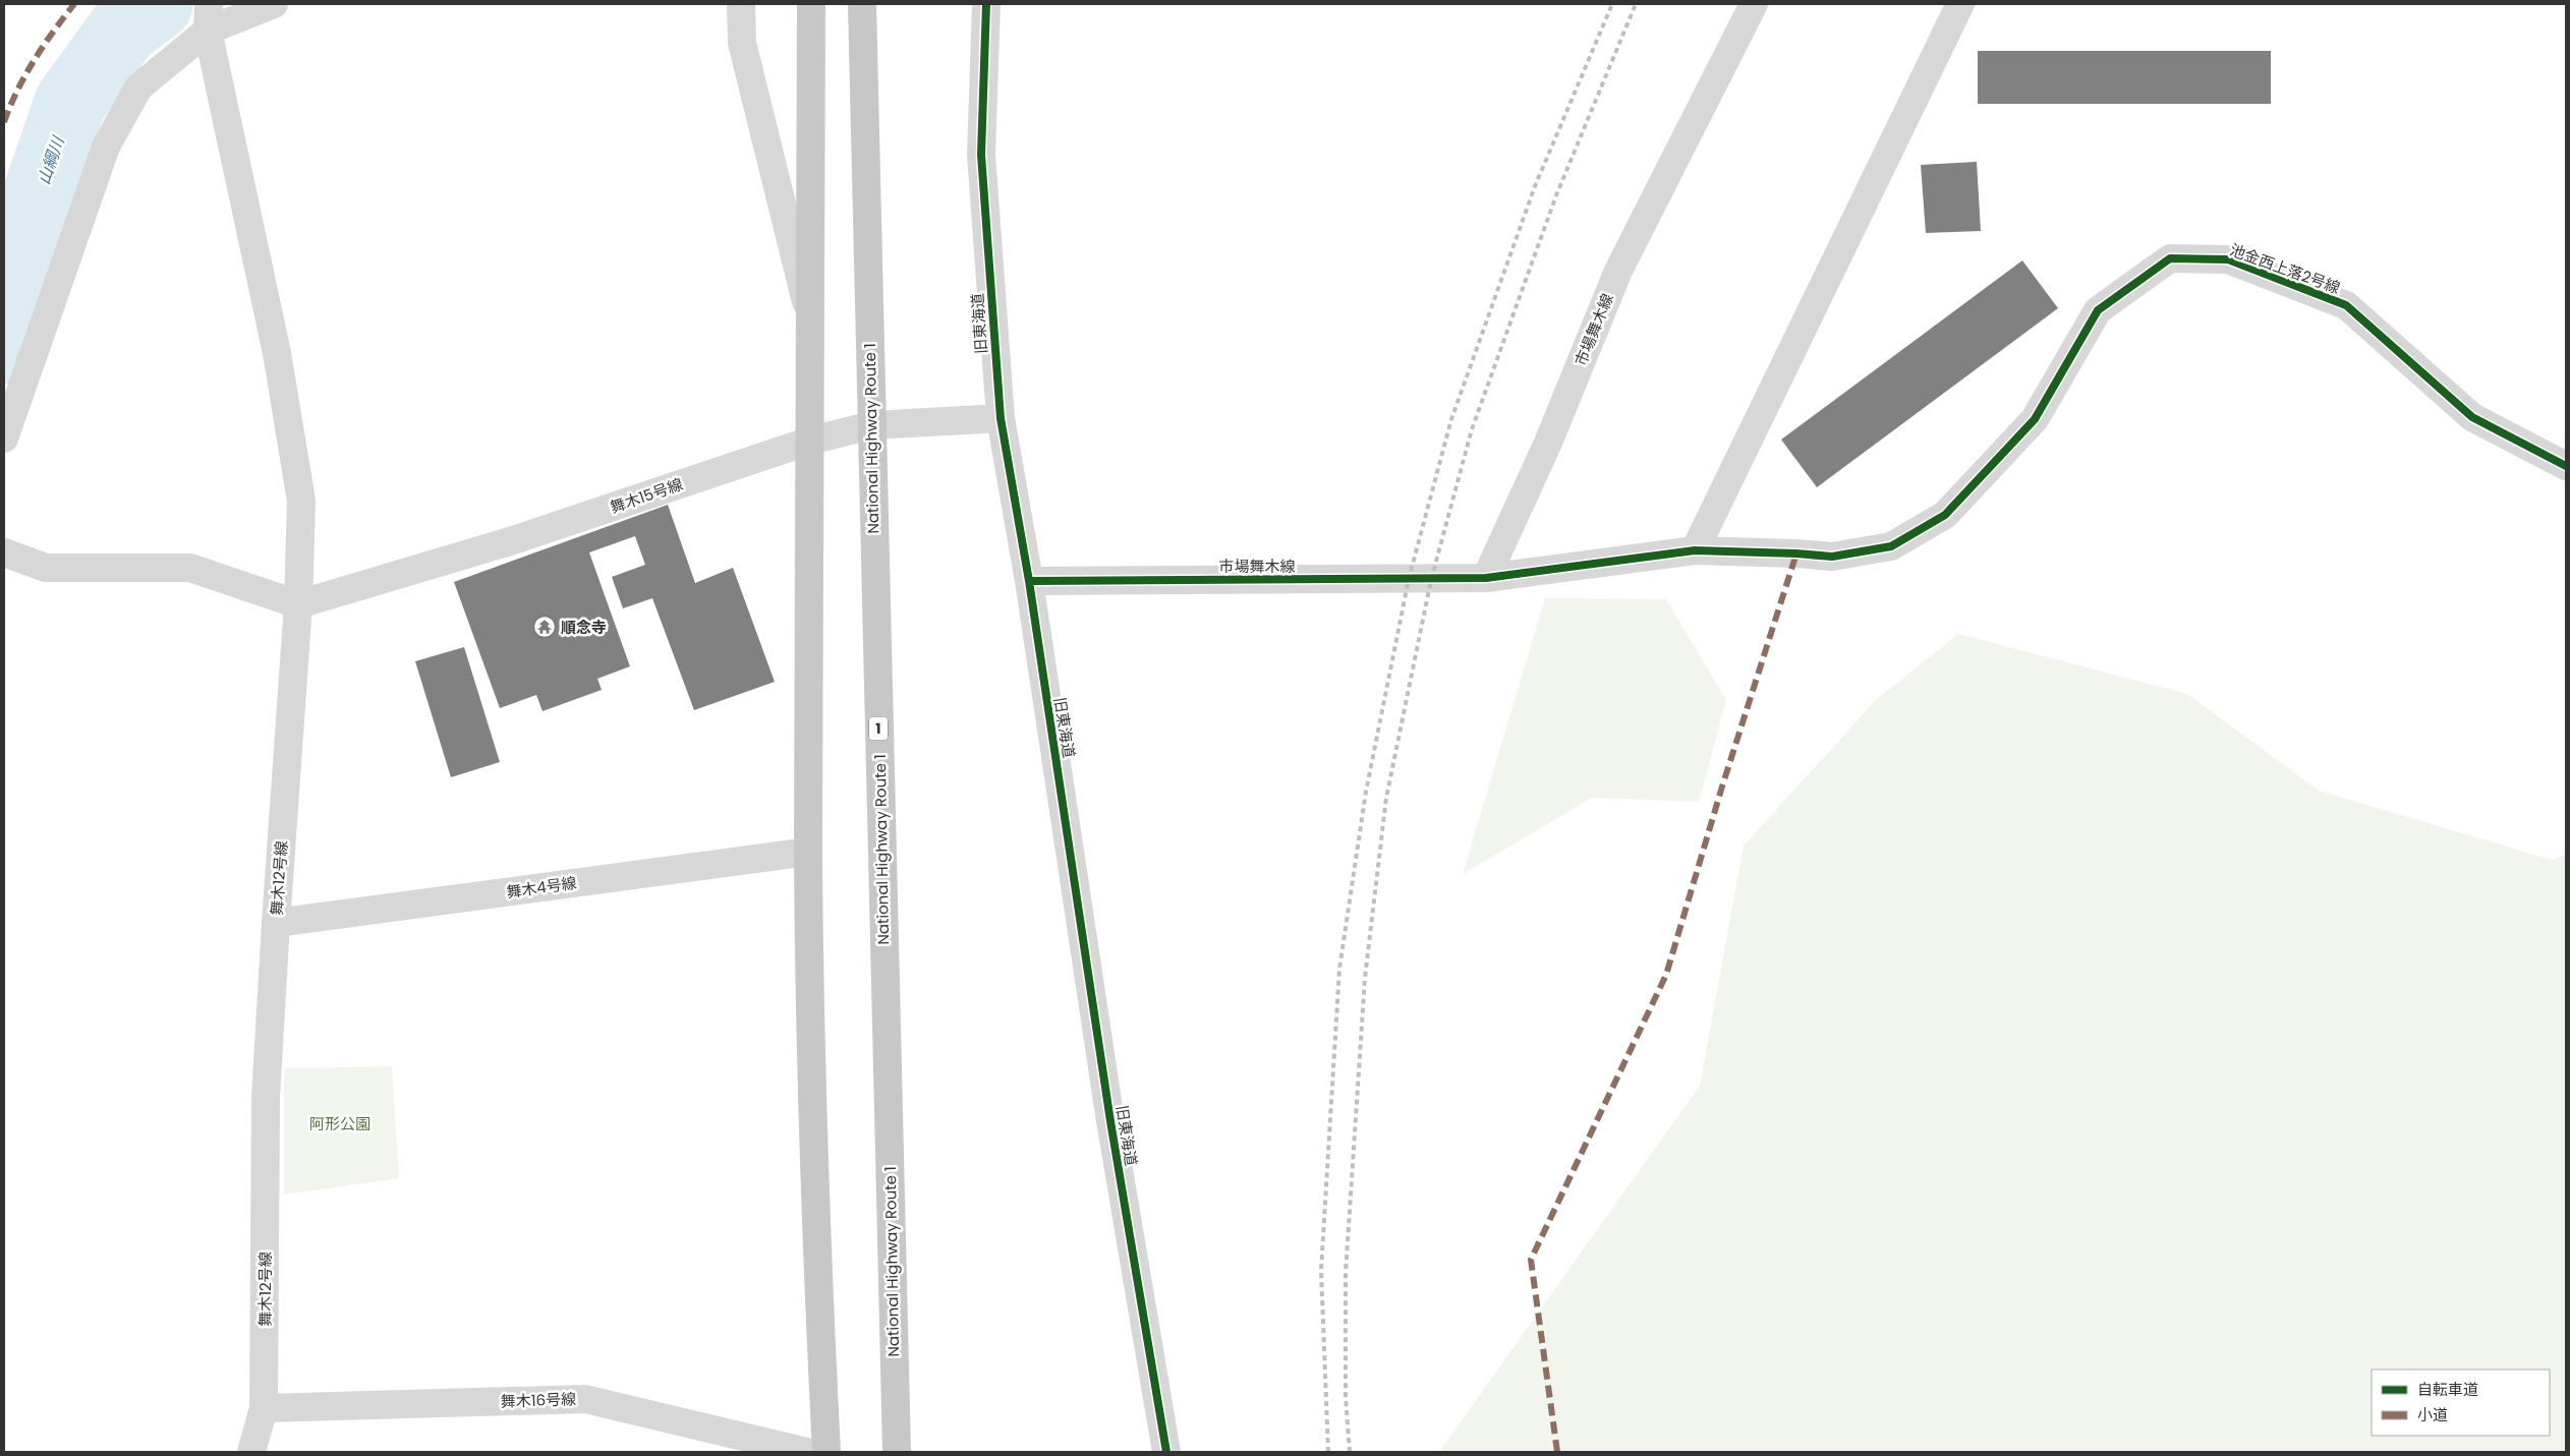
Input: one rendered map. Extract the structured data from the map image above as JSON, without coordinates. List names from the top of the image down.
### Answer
{
  "streets": {
    "highway": ["National Highway Route 1", "1"],
    "street": [
      "池金西上落2号線",
      "旧東海道",
      "市場舞木線",
      "舞木15号線",
      "舞木12号線",
      "舞木4号線",
      "舞木16号線"
    ]
  },
  "crossings": [
    ["池金西上落2号線", "市場舞木線"],
    ["旧東海道", "市場舞木線"],
    ["旧東海道", "舞木15号線"],
    ["National Highway Route 1", "舞木15号線"],
    ["舞木15号線", "舞木12号線"],
    ["舞木12号線", "舞木4号線"],
    ["舞木12号線", "舞木16号線"]
  ],
  "water": ["山綱川"],
  "parks": ["阿形公園"],
  "places": {
    "temple": ["順念寺"]
  },
  "legend": ["自転車道", "小道"]
}
